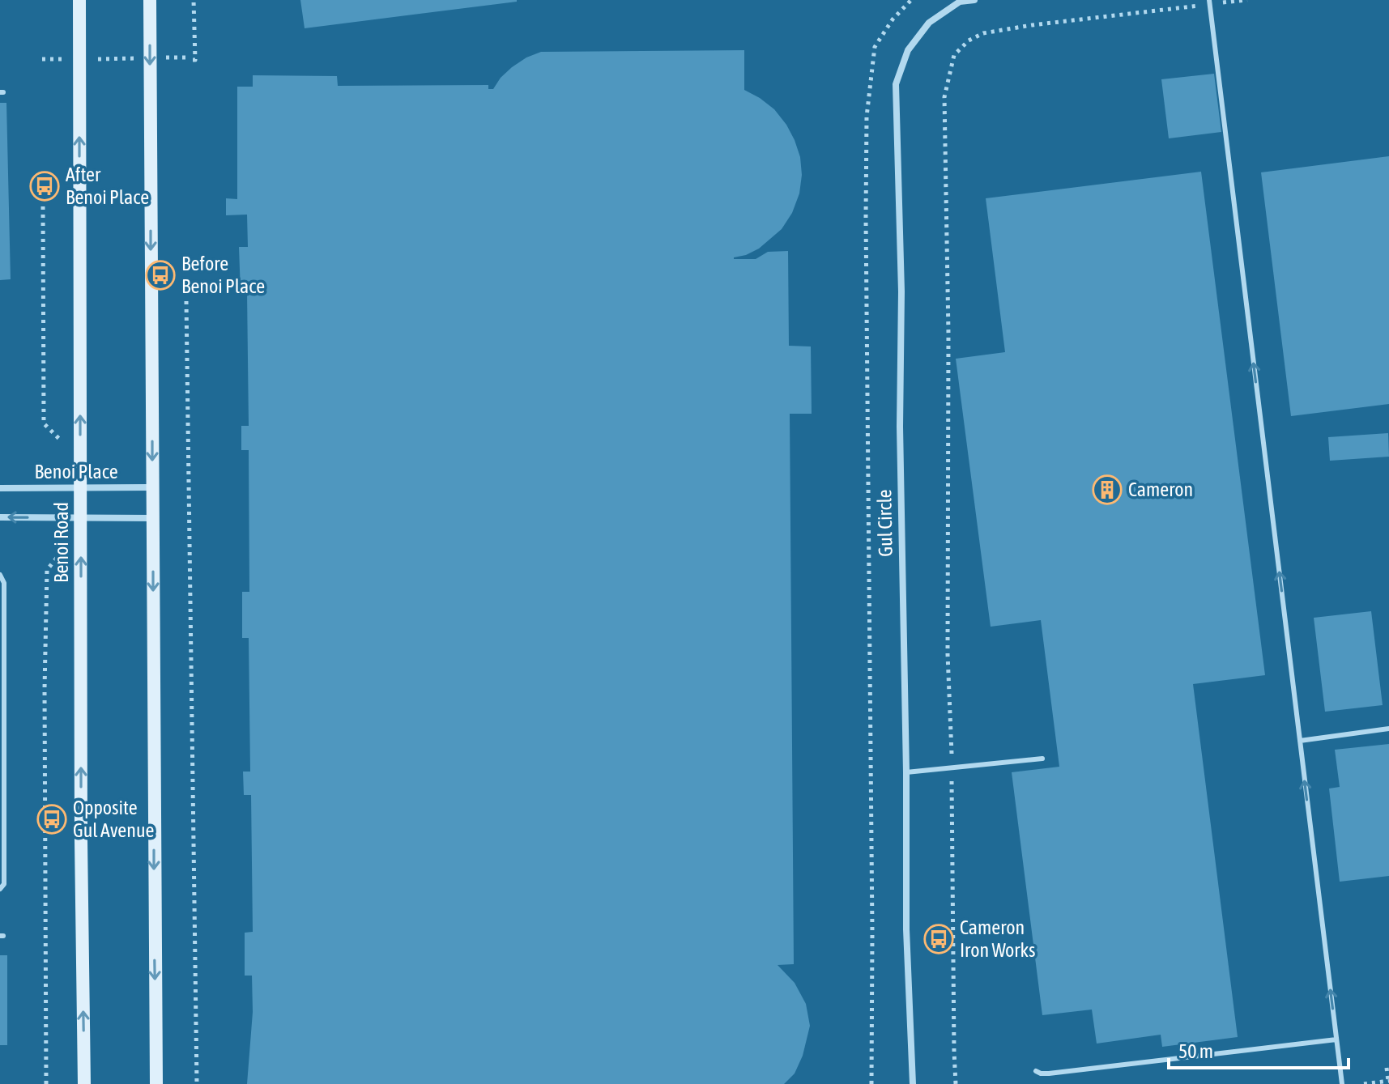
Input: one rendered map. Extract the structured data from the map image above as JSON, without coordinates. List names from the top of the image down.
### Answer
{
  "streets": {
    "main road": ["Benoi Road"],
    "street": ["Benoi Place", "Gul Circle"]
  },
  "crossings": [
    ["Benoi Place", "Benoi Road"]
  ],
  "places": {
    "bus stop": [
      "After Benoi Place",
      "Before Benoi Place",
      "Opposite Gul Avenue",
      "Cameron Iron Works"
    ],
    "building": ["Cameron"]
  },
  "scale_bar": "50 m"
}
